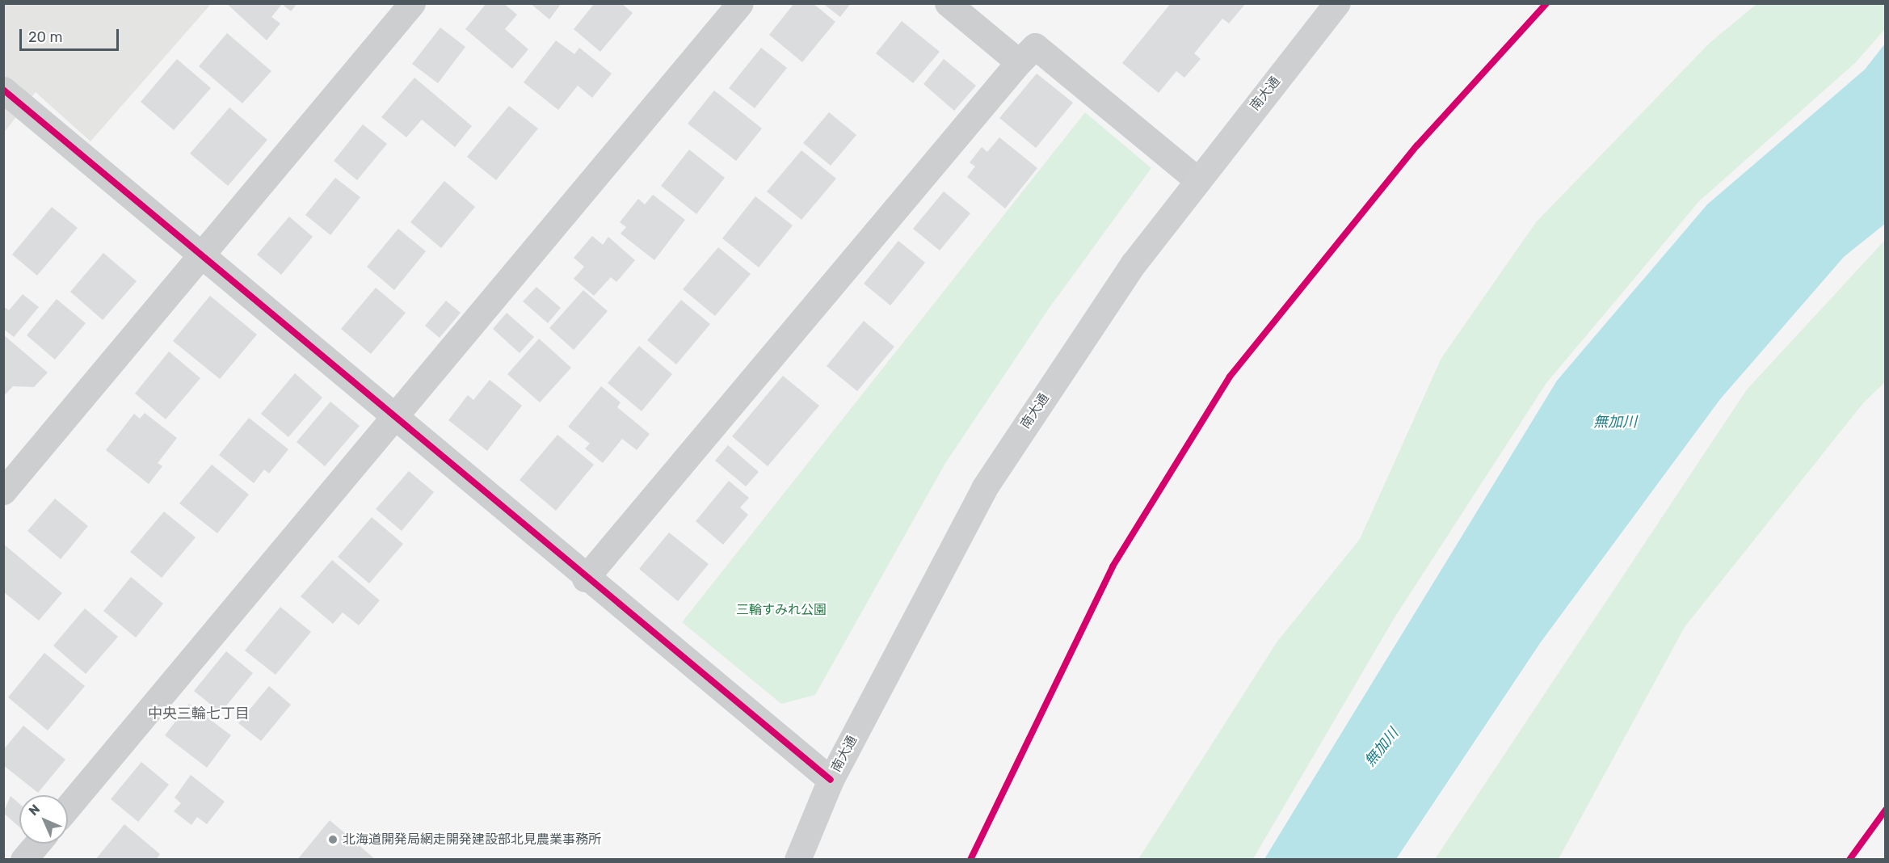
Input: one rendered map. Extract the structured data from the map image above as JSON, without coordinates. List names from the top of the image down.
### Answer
{
  "streets": {
    "street": ["南大通"]
  },
  "districts": ["中央三輪七丁目"],
  "water": ["無加川"],
  "parks": ["三輪すみれ公園"],
  "places": ["北海道開発局網走開発建設部北見農業事務所"],
  "scale_bar": "20 m",
  "north": "top left"
}
